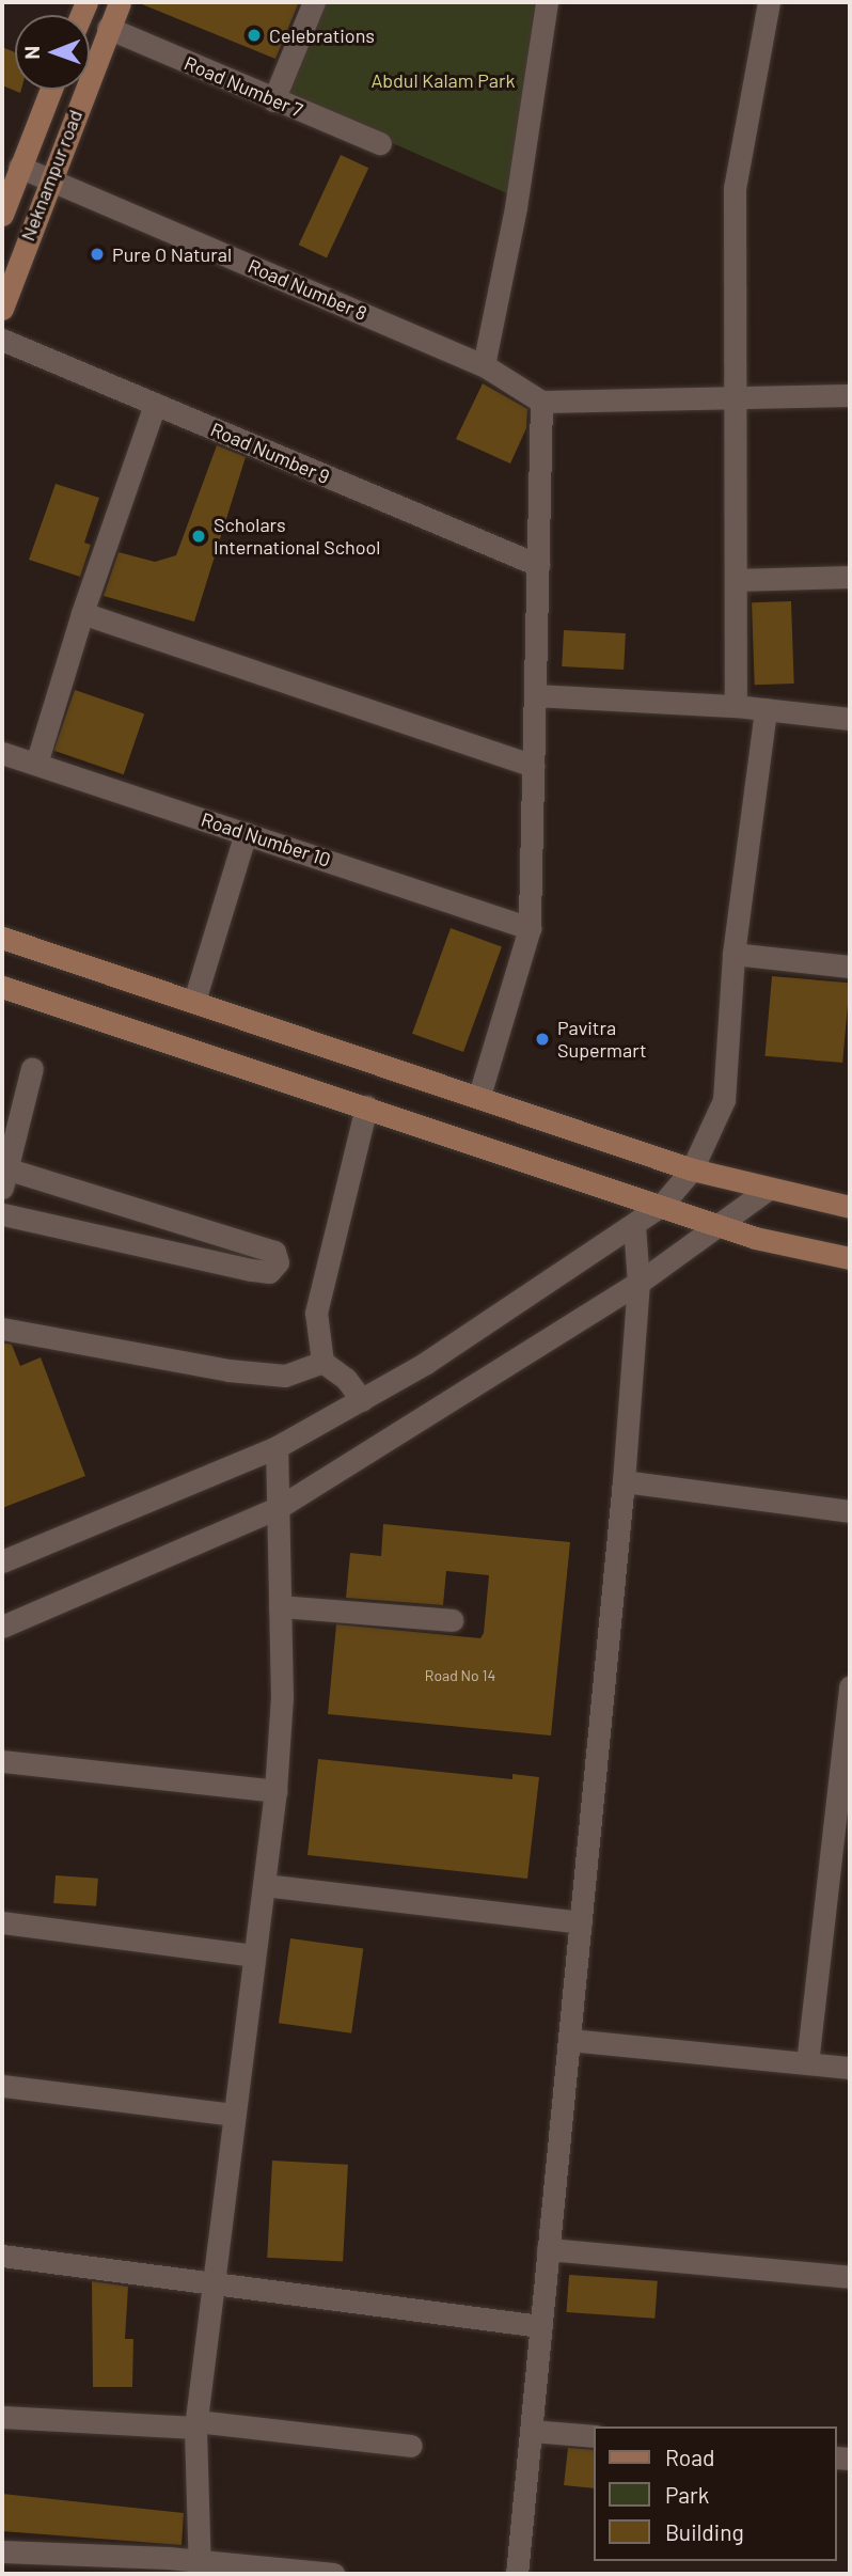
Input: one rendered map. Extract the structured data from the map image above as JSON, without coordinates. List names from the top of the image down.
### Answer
{
  "streets": {
    "street": [
      "Road Number 7",
      "Neknampur road",
      "Road Number 8",
      "Road Number 9",
      "Road Number 10"
    ]
  },
  "crossings": [
    ["Road Number 7", "Neknampur road"],
    ["Neknampur road", "Road Number 8"]
  ],
  "parks": ["Abdul Kalam Park"],
  "places": [
    "Celebrations",
    "Pure O Natural",
    "Scholars International School",
    "Pavitra Supermart"
  ],
  "house_numbers": ["Road No 14"],
  "legend": ["Road", "Park", "Building"],
  "north": "left"
}
